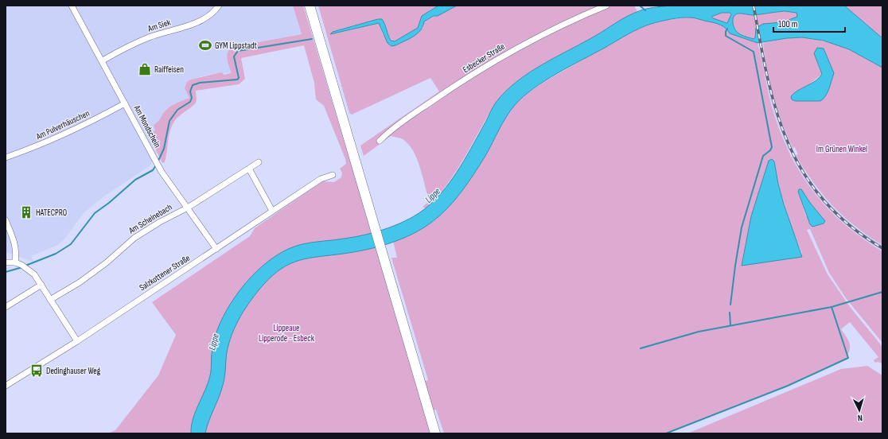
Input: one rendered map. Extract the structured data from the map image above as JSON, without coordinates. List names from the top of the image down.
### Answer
{
  "streets": {
    "street": [
      "Am Siek",
      "Esbecker Straße",
      "Am Pulverhäuschen",
      "Am Mondschein",
      "Am Scheinebach",
      "Salzkottener Straße"
    ]
  },
  "crossings": [
    ["Am Siek", "Am Mondschein"],
    ["Am Pulverhäuschen", "Am Mondschein"],
    ["Am Mondschein", "Am Scheinebach"],
    ["Am Mondschein", "Salzkottener Straße"]
  ],
  "water": ["Lippe"],
  "parks": ["Im Grünen Winkel", "Lippeaue Lipperode - Esbeck"],
  "places": {
    "sports": ["GYM Lippstadt"],
    "shop": ["Raiffeisen"],
    "building": ["HATECPRO"],
    "bus stop": ["Dedinghauser Weg"]
  },
  "scale_bar": "100 m",
  "north": "bottom"
}
